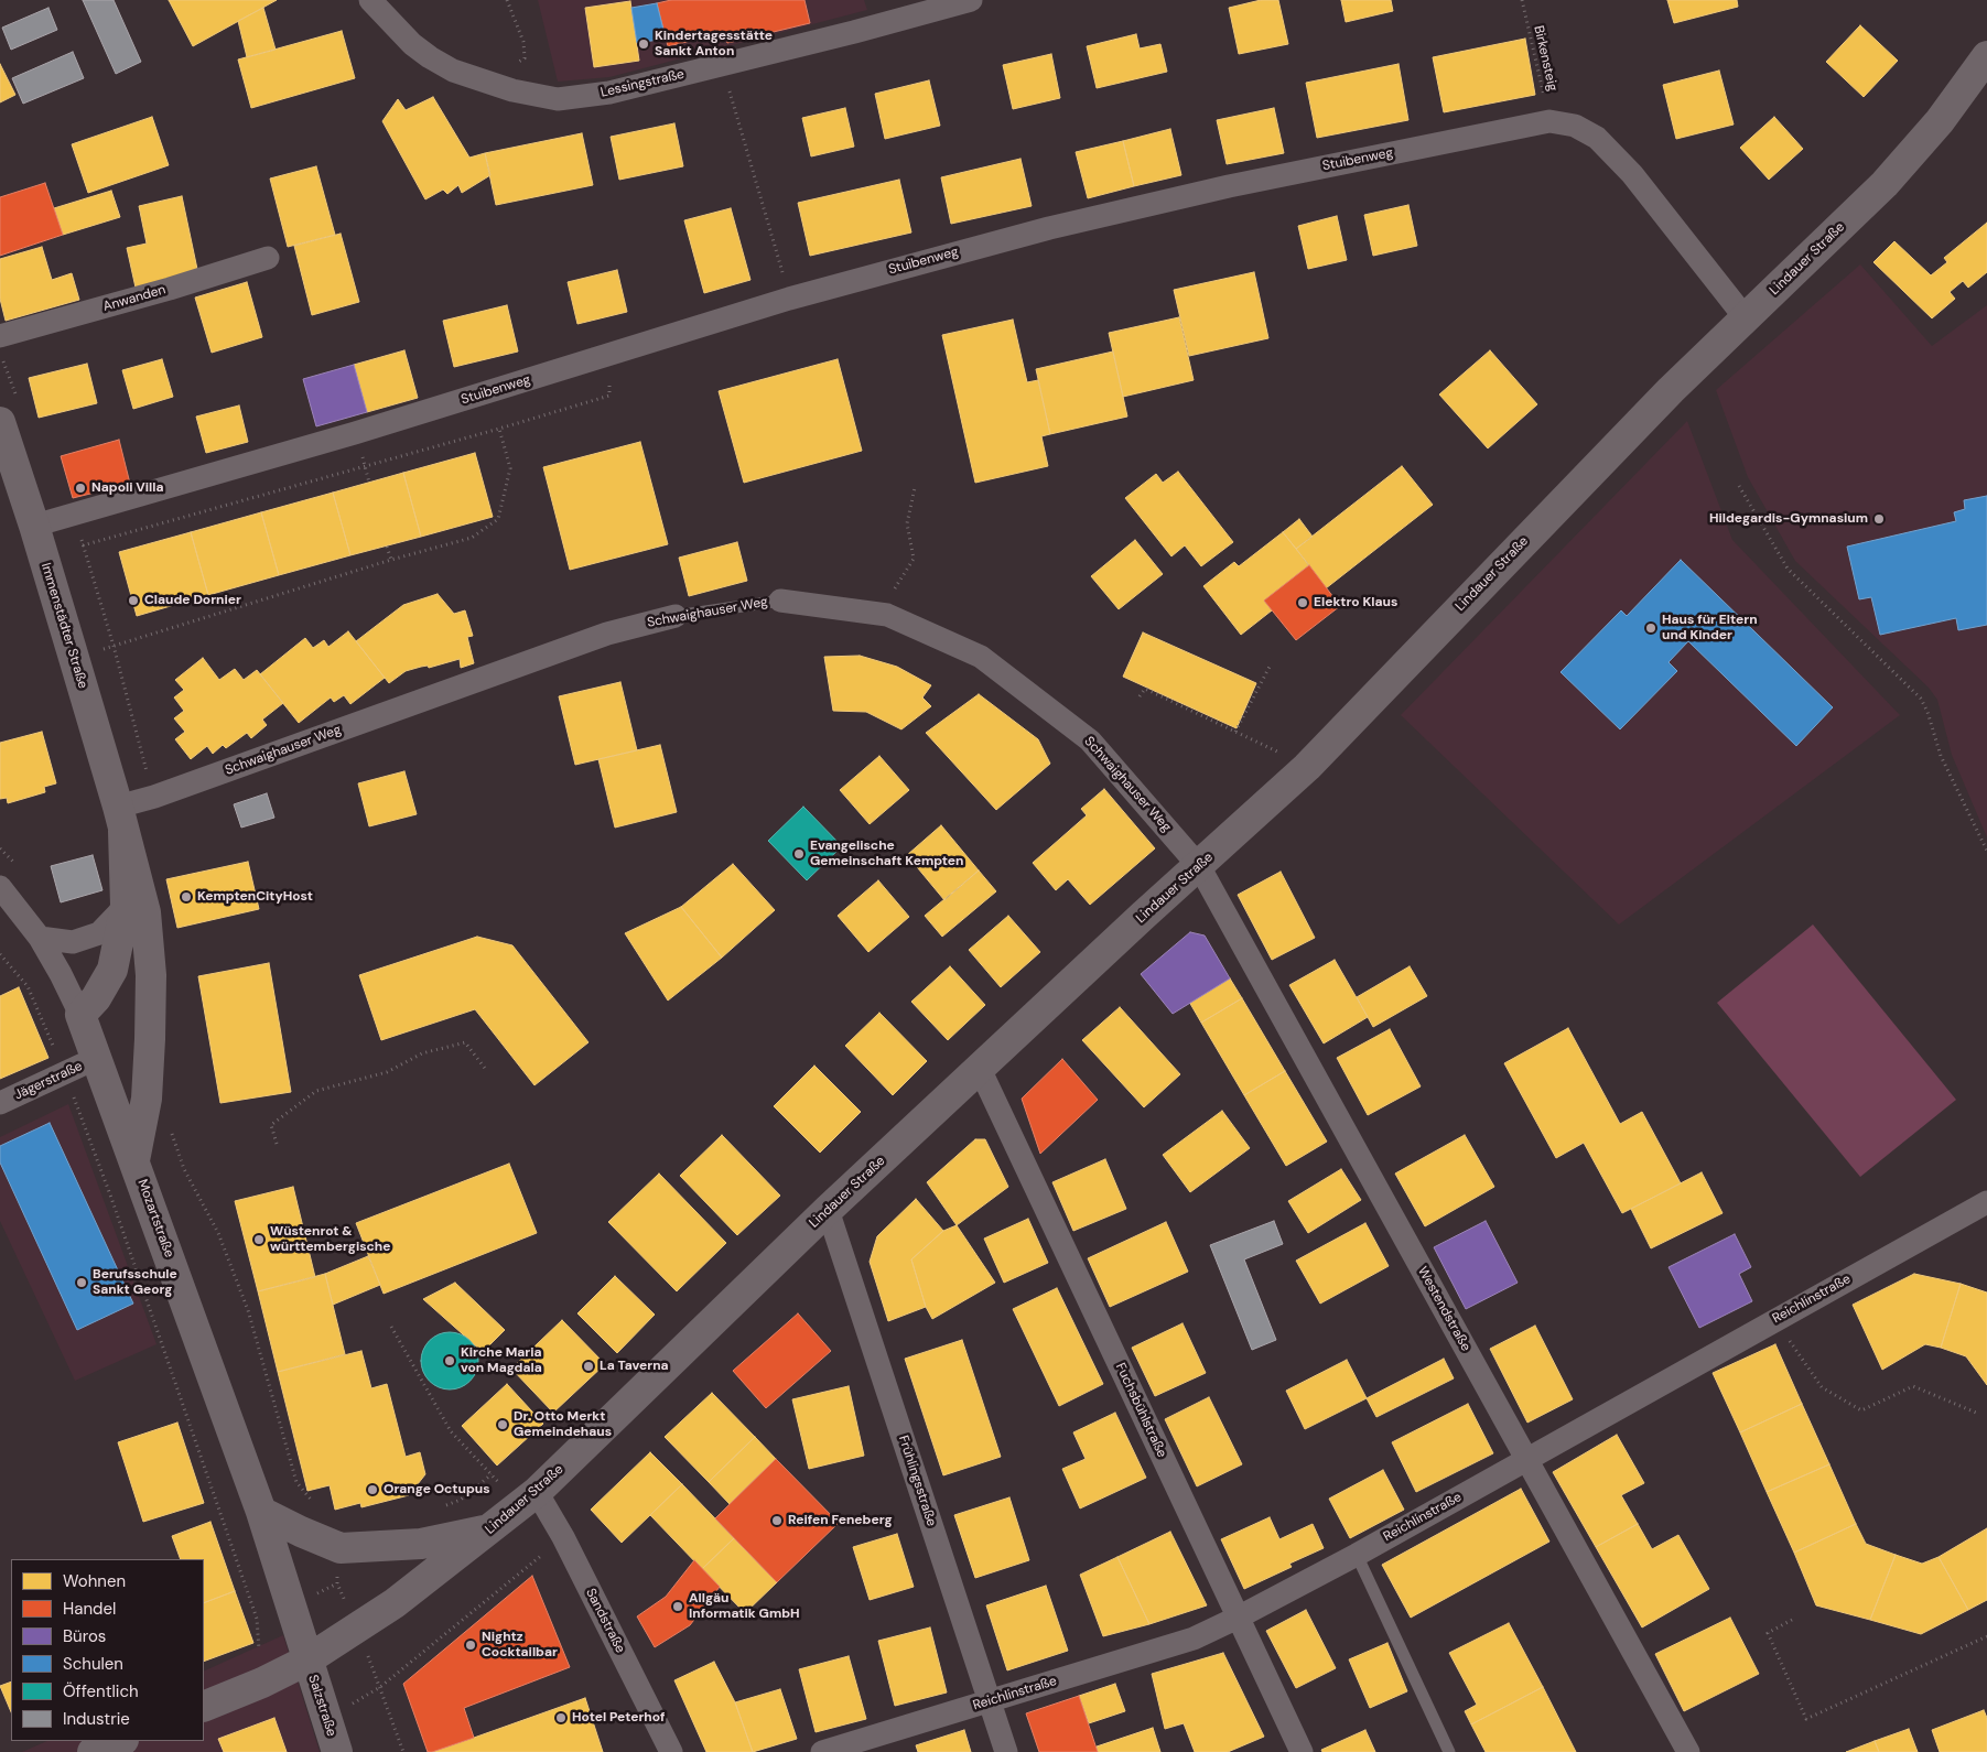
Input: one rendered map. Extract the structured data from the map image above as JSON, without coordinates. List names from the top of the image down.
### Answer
{
  "streets": {
    "street": [
      "Lessingstraße",
      "Stuibenweg",
      "Lindauer Straße",
      "Anwanden",
      "Schwaighauser Weg",
      "Immenstädter Straße",
      "Jägerstraße",
      "Mozartstraße",
      "Reichlinstraße",
      "Westendstraße",
      "Fuchsbühlstraße",
      "Frühlingsstraße",
      "Sandstraße",
      "Salzstraße"
    ],
    "path": ["Birkensteig"]
  },
  "crossings": [
    ["Birkensteig", "Stuibenweg"],
    ["Stuibenweg", "Lindauer Straße"],
    ["Stuibenweg", "Immenstädter Straße"],
    ["Lindauer Straße", "Schwaighauser Weg"],
    ["Lindauer Straße", "Mozartstraße"],
    ["Lindauer Straße", "Westendstraße"],
    ["Lindauer Straße", "Fuchsbühlstraße"],
    ["Lindauer Straße", "Frühlingsstraße"],
    ["Lindauer Straße", "Sandstraße"],
    ["Lindauer Straße", "Salzstraße"],
    ["Schwaighauser Weg", "Immenstädter Straße"],
    ["Schwaighauser Weg", "Westendstraße"],
    ["Immenstädter Straße", "Mozartstraße"],
    ["Jägerstraße", "Mozartstraße"],
    ["Mozartstraße", "Salzstraße"],
    ["Reichlinstraße", "Westendstraße"],
    ["Reichlinstraße", "Fuchsbühlstraße"],
    ["Reichlinstraße", "Frühlingsstraße"]
  ],
  "places": [
    "Kindertagesstätte Sankt Anton",
    "Napoli Villa",
    "Hildegardis-Gymnasium",
    "Claude Dornier",
    "Elektro Klaus",
    "Haus für Eltern und Kinder",
    "Evangelische Gemeinschaft Kempten",
    "KemptenCityHost",
    "Wüstenrot & württembergische",
    "Berufsschule Sankt Georg",
    "Kirche Maria von Magdala",
    "La Taverna",
    "Dr. Otto Merkt Gemeindehaus",
    "Orange Octupus",
    "Reifen Feneberg",
    "Allgäu Informatik GmbH",
    "Nightz Cocktailbar",
    "Hotel Peterhof"
  ],
  "legend": [
    "Wohnen",
    "Handel",
    "Büros",
    "Schulen",
    "Öffentlich",
    "Industrie"
  ]
}
